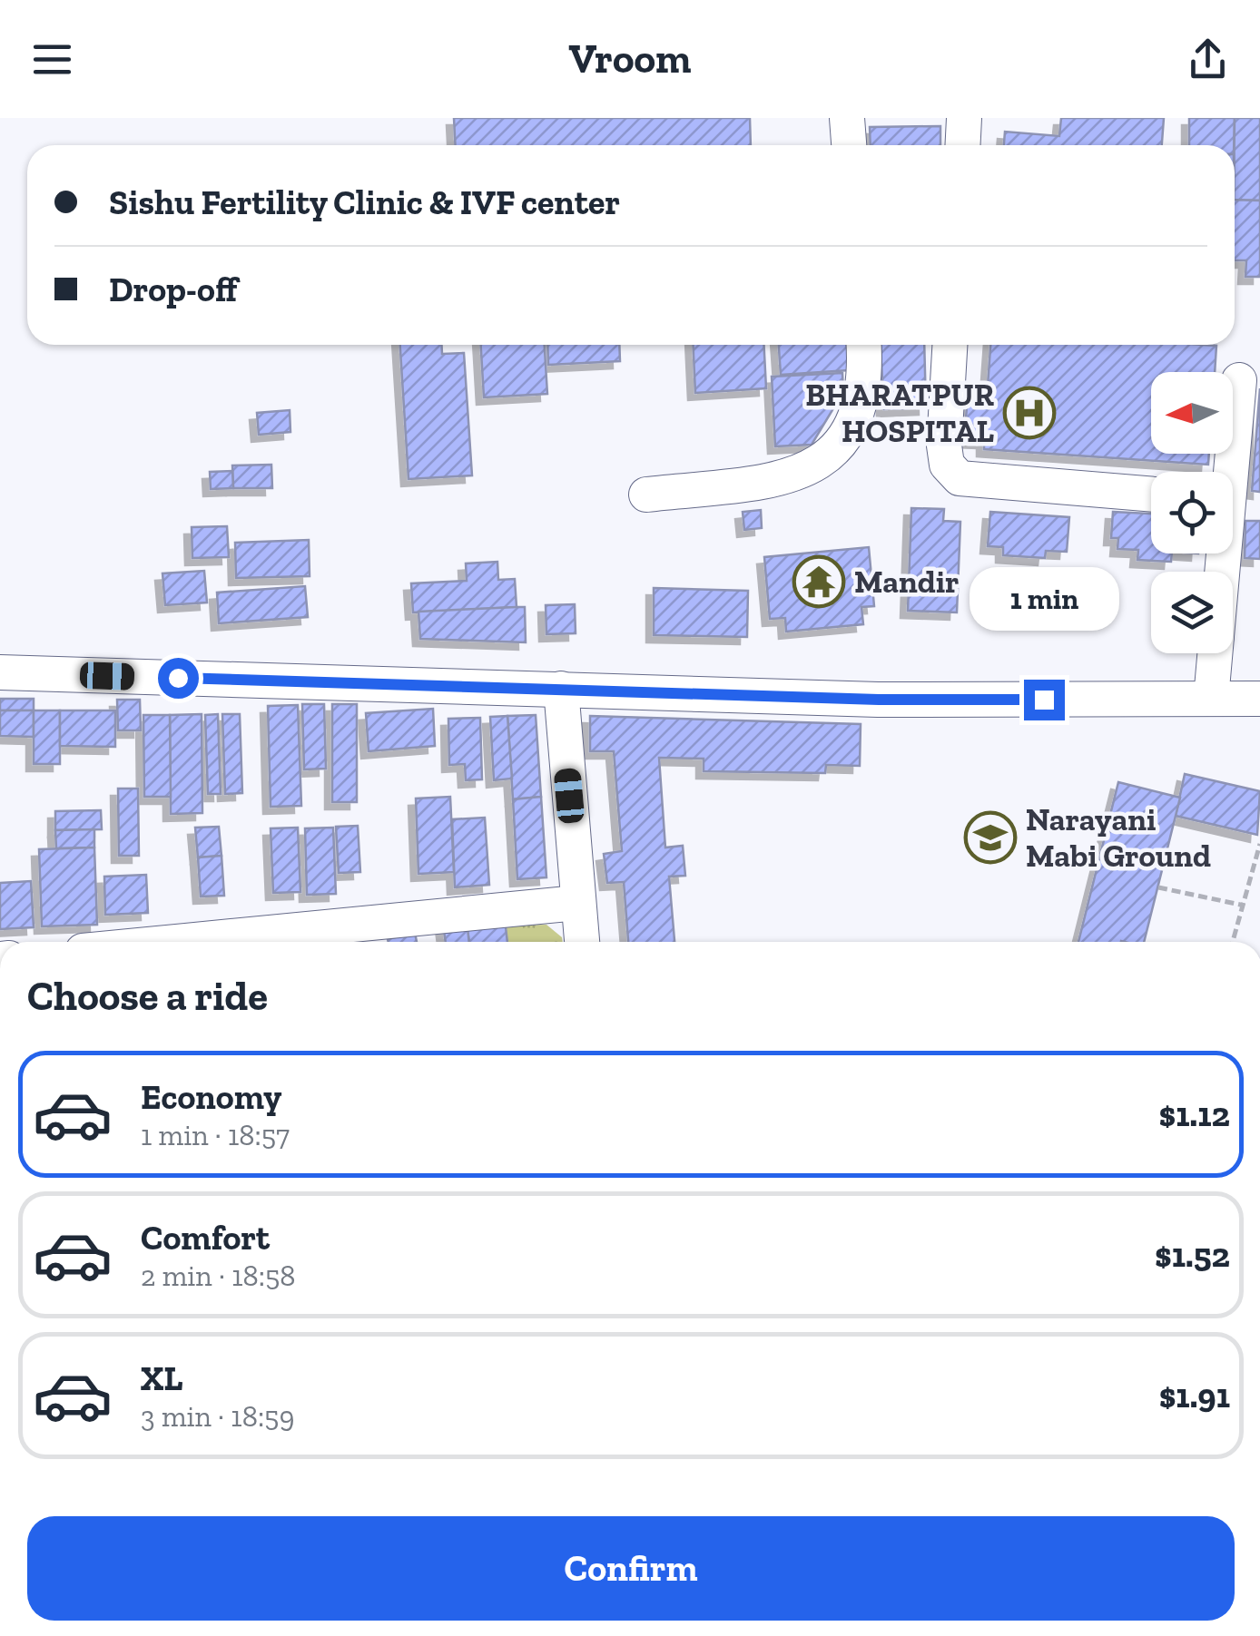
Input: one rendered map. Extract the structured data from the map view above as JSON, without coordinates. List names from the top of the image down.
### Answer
{
  "places": {
    "hospital": ["BHARATPUR HOSPITAL"],
    "temple": ["Mandir"],
    "school or university": ["Narayani Mabi Ground"]
  },
  "north": "left",
  "page": {
    "header": "Vroom",
    "banner": ["Sishu Fertility Clinic & IVF center", "Drop-off"],
    "bubble": "1 min",
    "heading": "Choose a ride",
    "list": [
      {
        "name": "Economy",
        "note": "1 min · 18:57",
        "value": "$1.12"
      },
      {
        "name": "Comfort",
        "note": "2 min · 18:58",
        "value": "$1.52"
      },
      {
        "name": "XL",
        "note": "3 min · 18:59",
        "value": "$1.91"
      }
    ],
    "buttons": "Confirm"
  }
}
